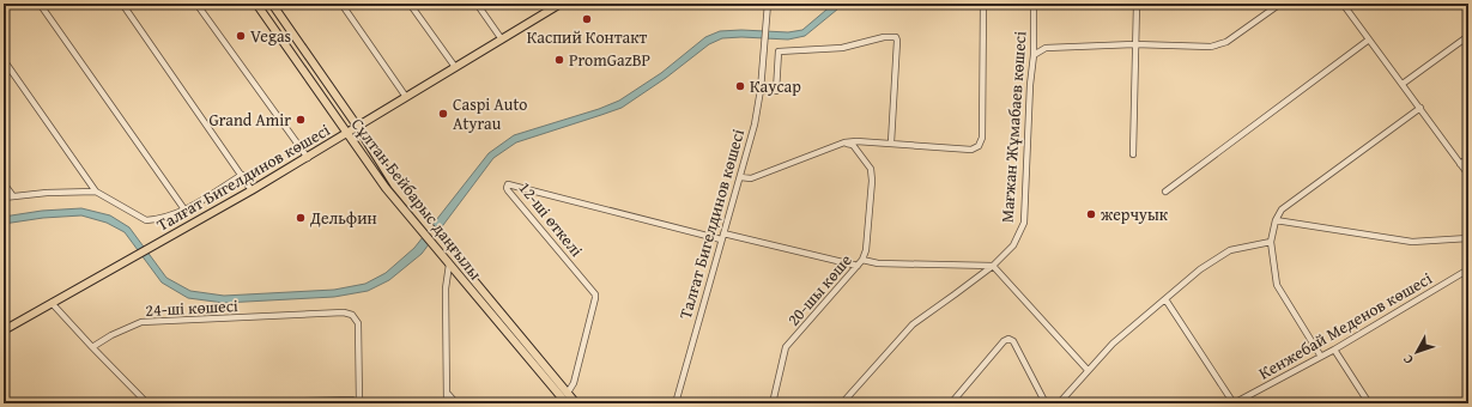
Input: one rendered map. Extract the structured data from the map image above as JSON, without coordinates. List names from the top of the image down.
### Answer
{
  "streets": {
    "main road": ["Талғат Бигелдинов көшесі", "Сұлтан Бейбарыс даңғылы"],
    "street": [
      "Мағжан Жұмабаев көшесі",
      "12-ші өткелі",
      "20-шы көше",
      "24-ші көшесі",
      "Кенжебай Меденов көшесі"
    ]
  },
  "crossings": [
    ["Талғат Бигелдинов көшесі", "Сұлтан Бейбарыс даңғылы"],
    ["Талғат Бигелдинов көшесі", "12-ші өткелі"],
    ["Сұлтан Бейбарыс даңғылы", "12-ші өткелі"]
  ],
  "places": [
    "Каспий Контакт",
    "Vegas",
    "PromGazBP",
    "Каусар",
    "Caspi Auto Atyrau",
    "Grand Amir",
    "жерчуык",
    "Дельфин"
  ],
  "north": "bottom left"
}
